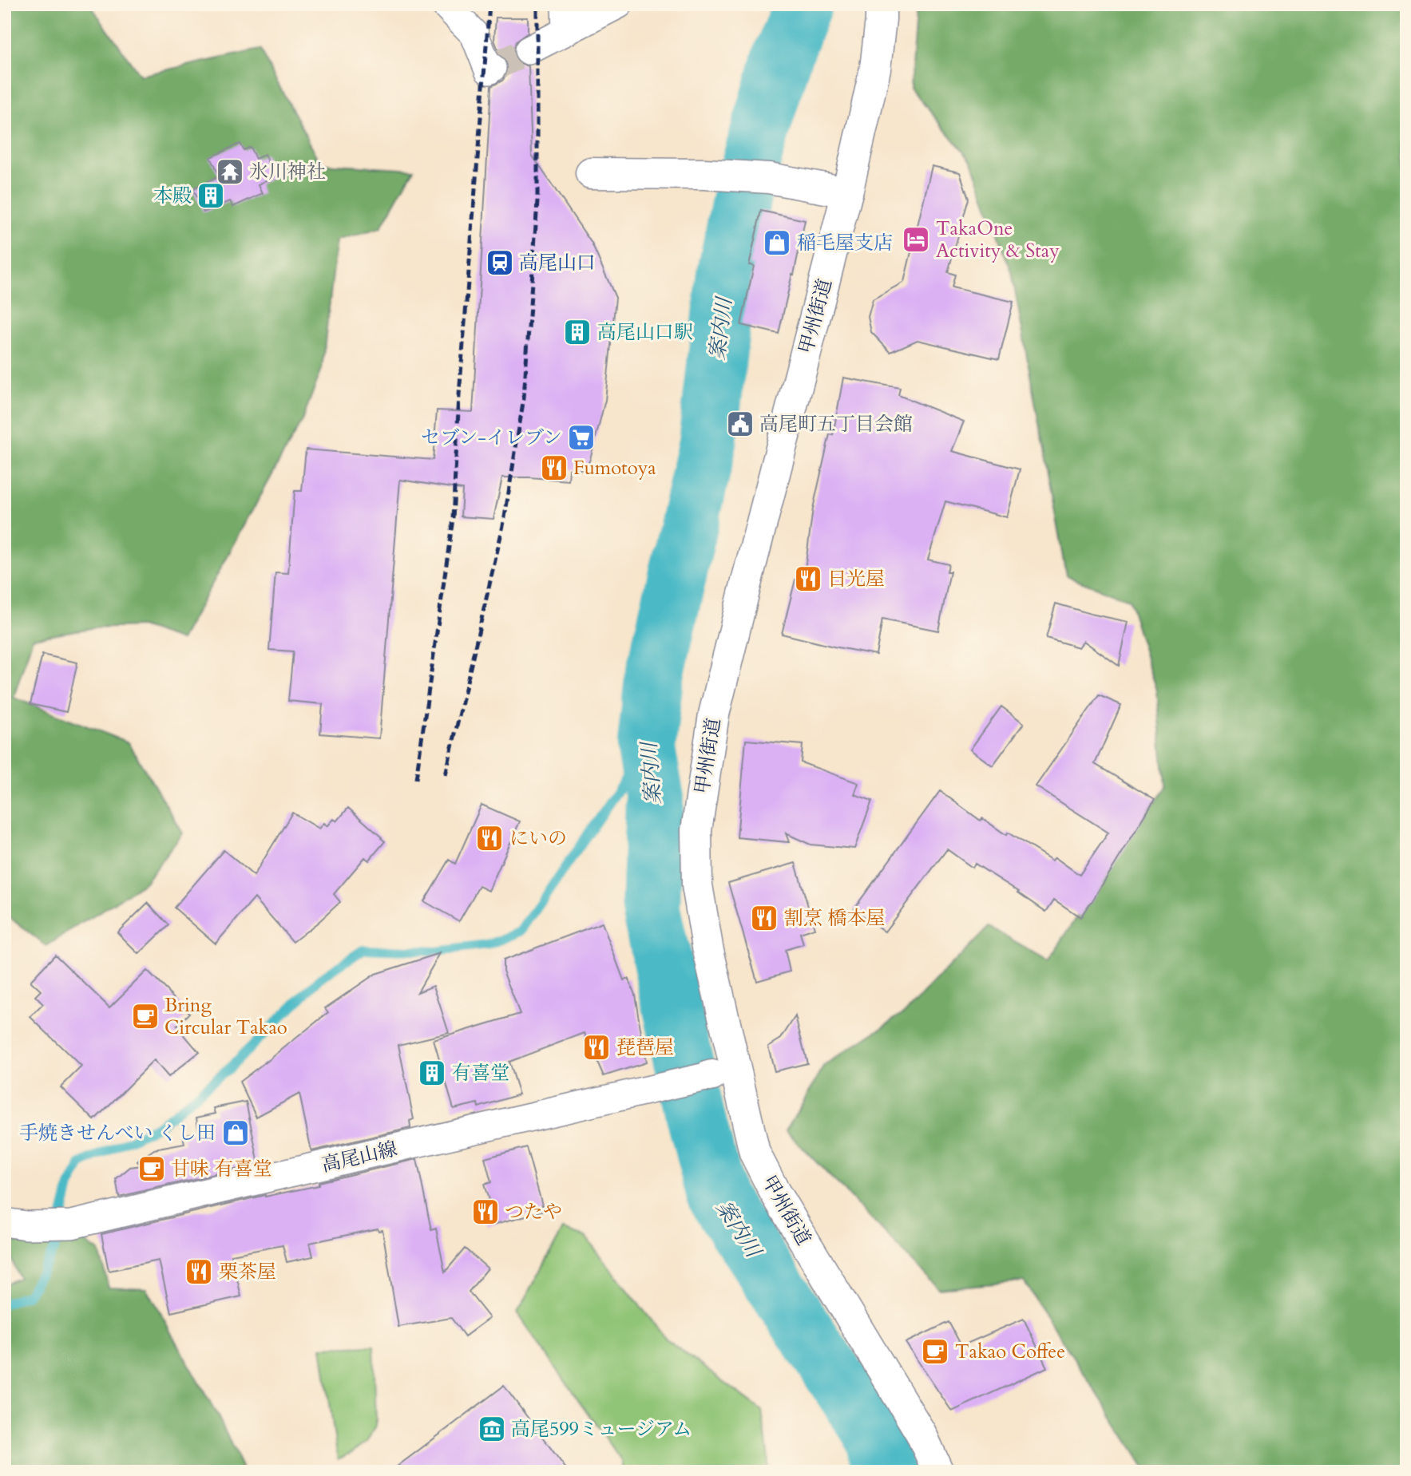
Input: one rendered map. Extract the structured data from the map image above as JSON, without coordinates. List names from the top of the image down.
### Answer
{
  "streets": {
    "main road": ["甲州街道"],
    "street": ["高尾山線"]
  },
  "crossings": [
    ["甲州街道", "高尾山線"]
  ],
  "water": ["案内川"],
  "places": {
    "temple": ["氷川神社"],
    "building": ["本殿", "高尾山口駅", "有喜堂"],
    "hotel": ["TakaOne Activity & Stay"],
    "shop": ["稲毛屋支店", "手焼きせんべい くし田"],
    "station": ["高尾山口"],
    "public building": ["高尾町五丁目会館"],
    "supermarket": ["セブン-イレブン"],
    "restaurant": [
      "Fumotoya",
      "日光屋",
      "にいの",
      "割烹 橋本屋",
      "琵琶屋",
      "つたや",
      "栗茶屋"
    ],
    "cafe": ["Bring Circular Takao", "甘味 有喜堂", "Takao Coffee"],
    "museum": ["高尾599ミュージアム"]
  }
}
